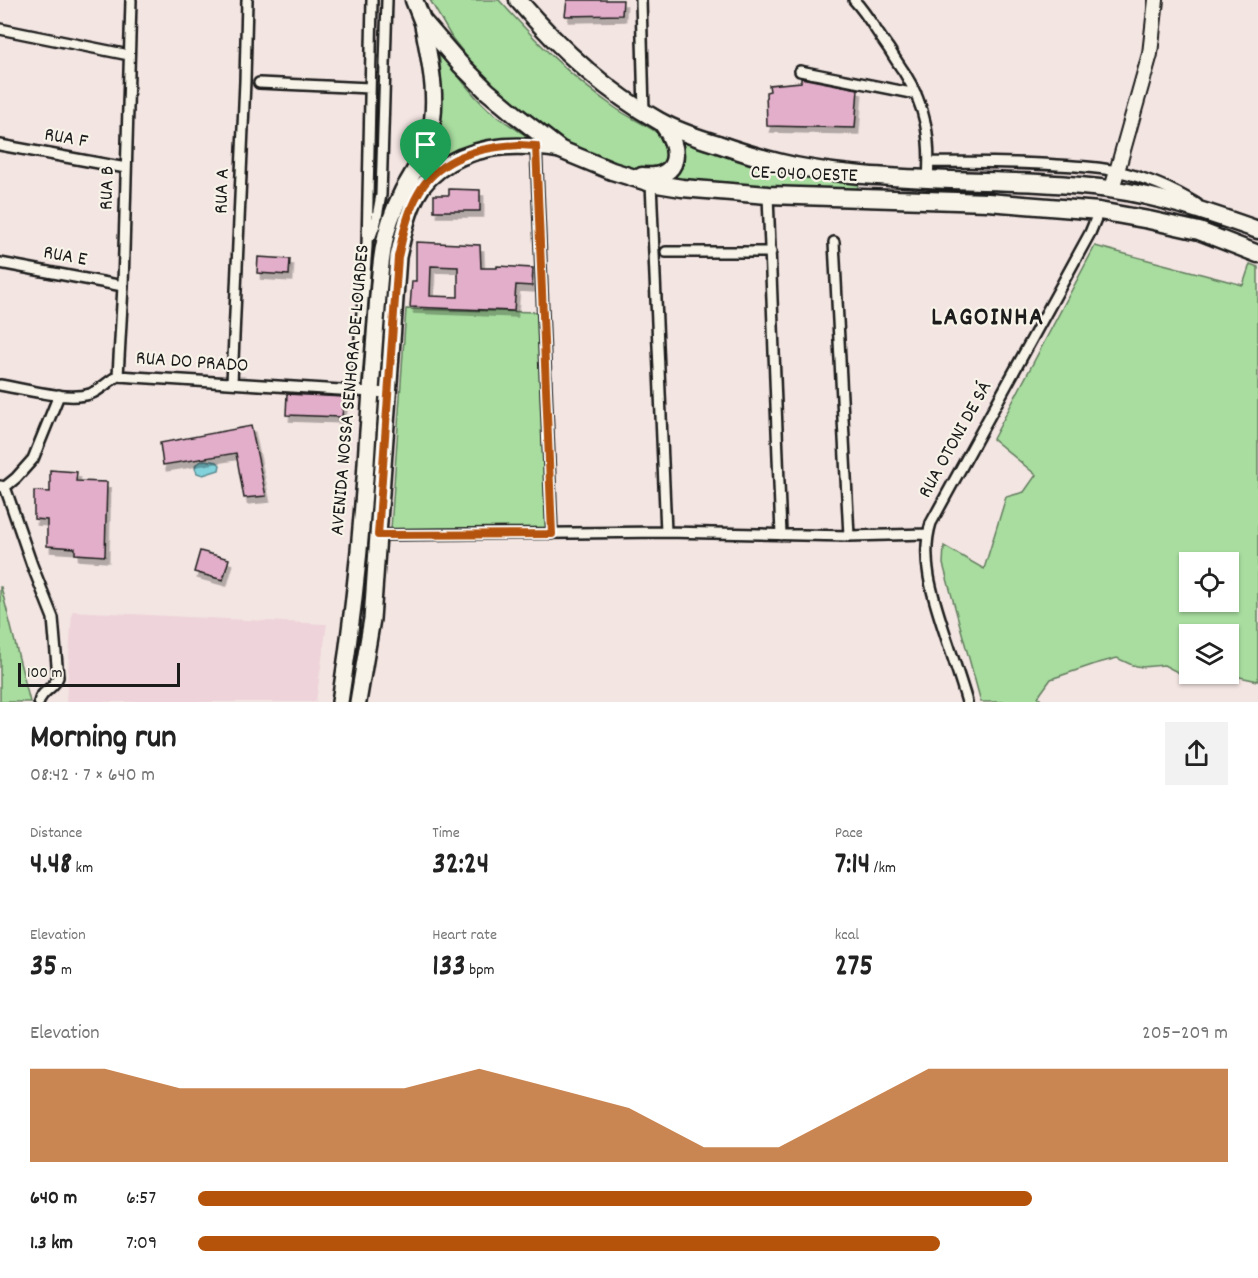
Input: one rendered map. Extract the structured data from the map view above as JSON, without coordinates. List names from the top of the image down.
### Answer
{
  "streets": {
    "highway": ["CE-040 OESTE"],
    "main road": ["AVENIDA NOSSA SENHORA DE LOURDES"],
    "street": [
      "RUA F",
      "RUA B",
      "RUA A",
      "RUA E",
      "RUA DO PRADO",
      "RUA OTONI DE SÁ"
    ]
  },
  "crossings": [
    ["RUA F", "RUA B"],
    ["CE-040 OESTE", "AVENIDA NOSSA SENHORA DE LOURDES"],
    ["CE-040 OESTE", "RUA OTONI DE SÁ"],
    ["RUA B", "RUA E"],
    ["RUA B", "RUA DO PRADO"],
    ["RUA A", "RUA DO PRADO"],
    ["RUA DO PRADO", "AVENIDA NOSSA SENHORA DE LOURDES"]
  ],
  "districts": ["LAGOINHA"],
  "scale_bar": "100 m",
  "page": {
    "scale": "100 m",
    "heading": ["Morning run", "08:42 · 7 × 640 m"],
    "stats": [
      ["Distance", "4.48 km"],
      ["Time", "32:24"],
      ["Pace", "7:14 /km"],
      ["Elevation", "35 m"],
      ["Heart rate", "133 bpm"],
      ["kcal", "275"]
    ],
    "chart": ["Elevation", "205–209 m"],
    "list": [
      {
        "name": "640 m",
        "note": "6:57"
      },
      {
        "name": "1.3 km",
        "note": "7:09"
      }
    ]
  }
}
